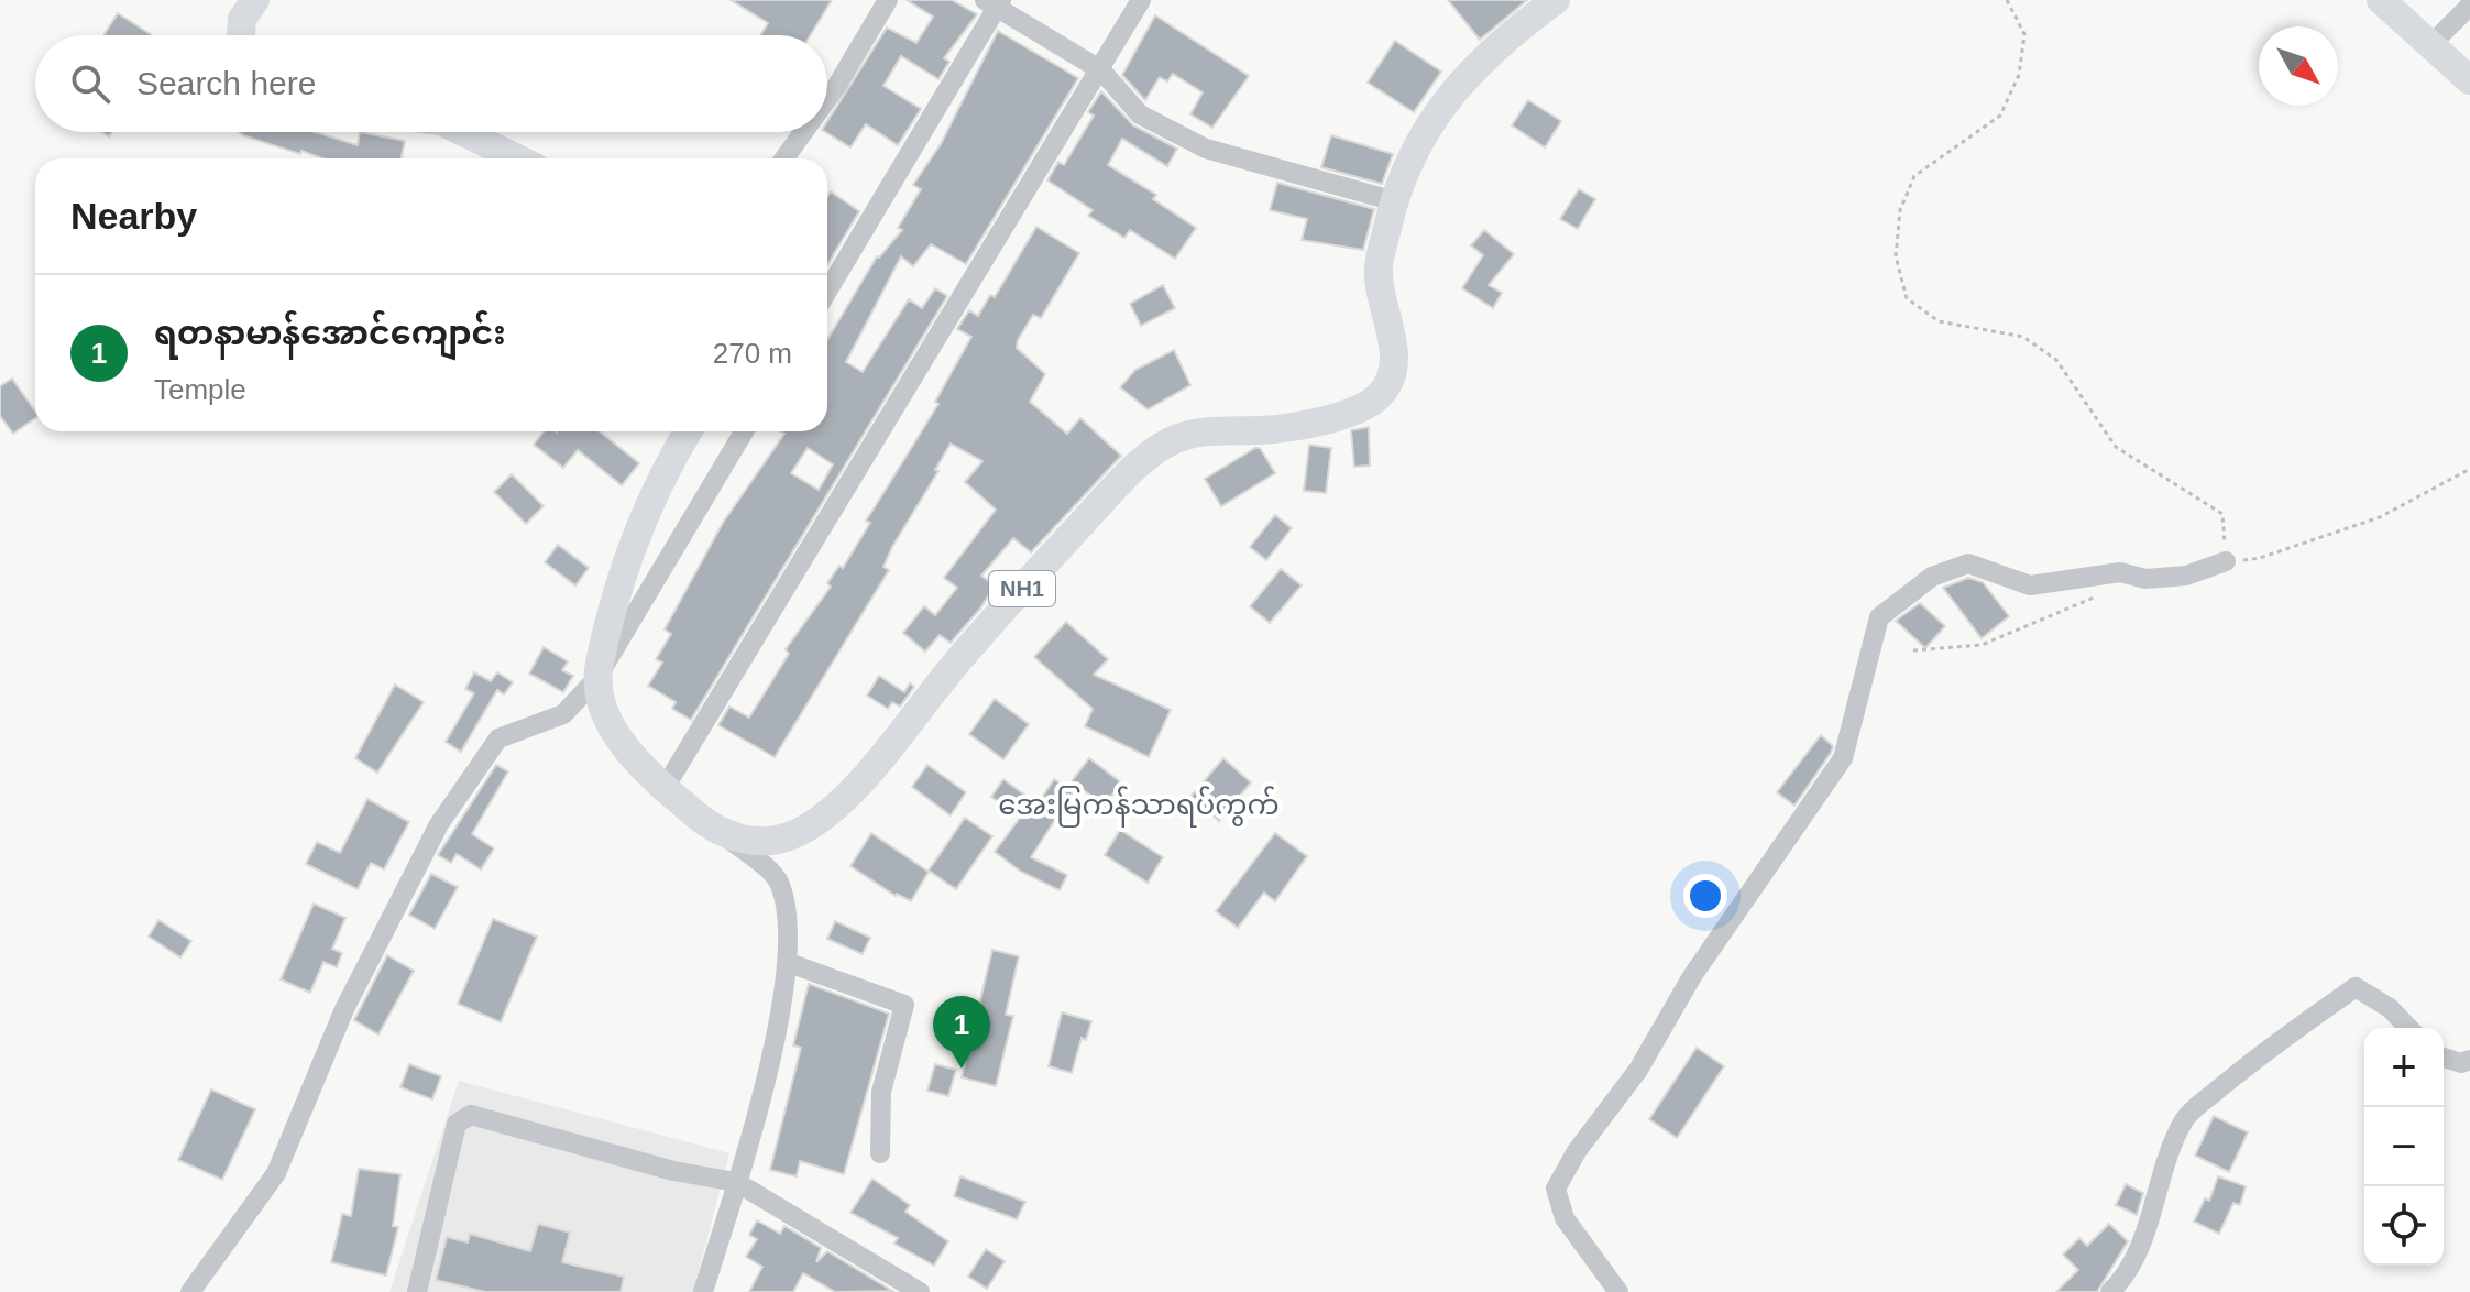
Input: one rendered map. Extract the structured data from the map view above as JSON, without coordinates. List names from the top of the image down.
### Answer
{
  "streets": {
    "highway": ["NH1"]
  },
  "districts": ["အေးမြကန်သာရပ်ကွက်"],
  "north": "bottom right",
  "page": {
    "search": "Search here",
    "heading": "Nearby",
    "list": [
      {
        "mark": "1",
        "name": "ရတနာမာန်အောင်ကျောင်း",
        "note": "Temple",
        "value": "270 m"
      }
    ],
    "pins": "1",
    "map_buttons": ["+", "−"]
  }
}
